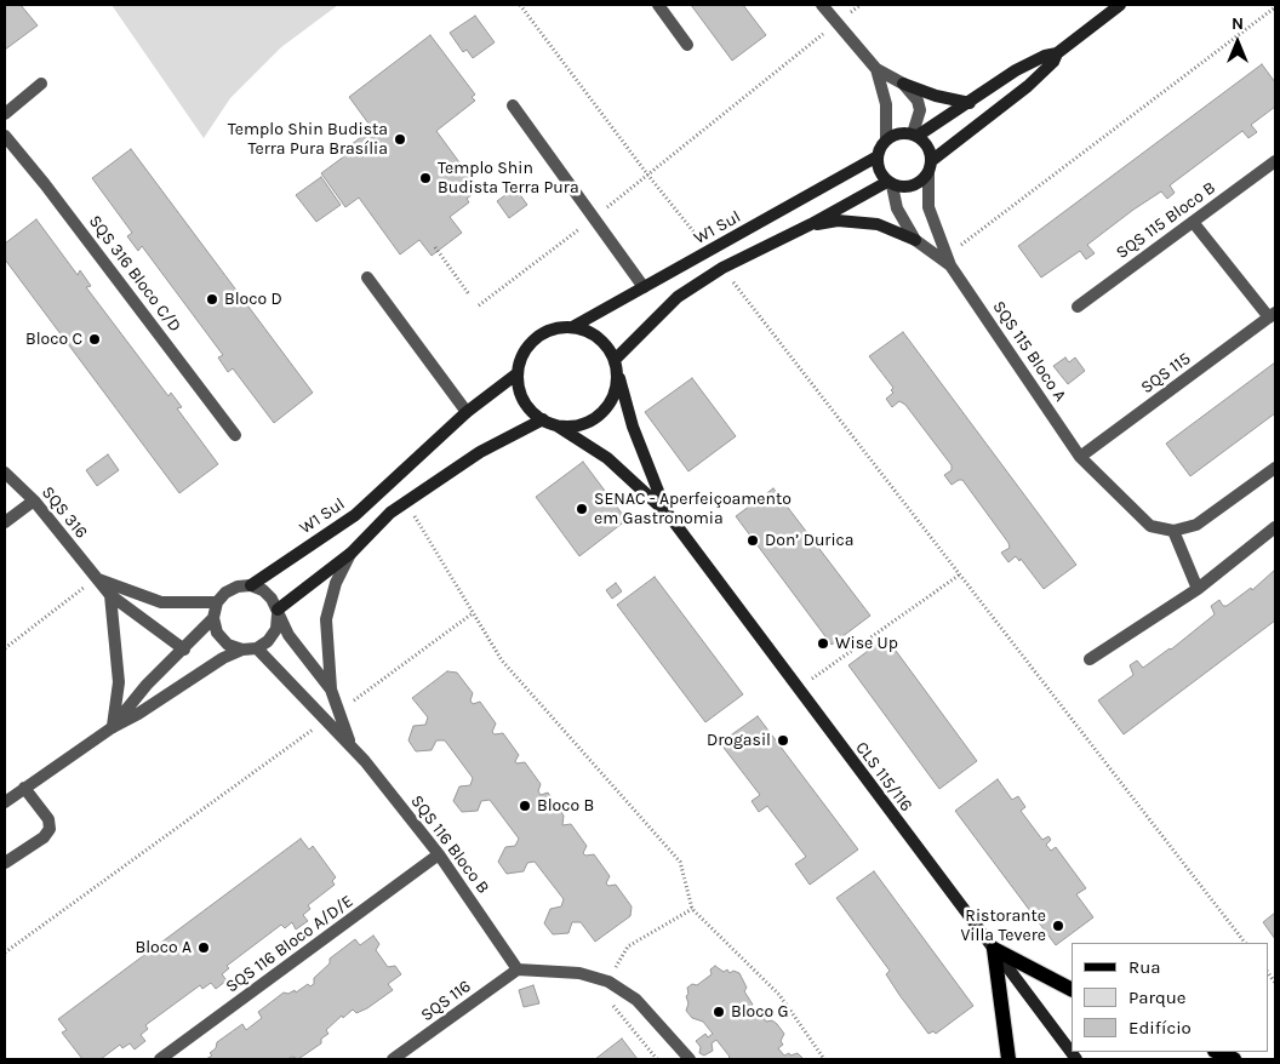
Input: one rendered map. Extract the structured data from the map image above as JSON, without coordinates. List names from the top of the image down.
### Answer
{
  "streets": {
    "street": [
      "SQS 115 Bloco B",
      "W1 Sul",
      "SQS 316 Bloco C/D",
      "SQS 115 Bloco A",
      "SQS 115",
      "SQS 316",
      "CLS 115/116",
      "SQS 116 Bloco B",
      "SQS 116 Bloco A/D/E",
      "SQS 116"
    ]
  },
  "crossings": [
    ["SQS 115 Bloco B", "SQS 115"],
    ["W1 Sul", "SQS 115 Bloco A"],
    ["W1 Sul", "CLS 115/116"],
    ["W1 Sul", "SQS 116 Bloco B"],
    ["SQS 115 Bloco A", "SQS 115"],
    ["SQS 116 Bloco B", "SQS 116 Bloco A/D/E"],
    ["SQS 116 Bloco B", "SQS 116"]
  ],
  "places": [
    "Templo Shin Budista Terra Pura Brasília",
    "Templo Shin Budista Terra Pura",
    "Bloco D",
    "Bloco C",
    "SENAC - Aperfeiçoamento em Gastronomia",
    "Don’ Durica",
    "Wise Up",
    "Drogasil",
    "Bloco B",
    "Ristorante Villa Tevere",
    "Bloco A",
    "Bloco G"
  ],
  "legend": ["Rua", "Parque", "Edifício"],
  "north": "top"
}
